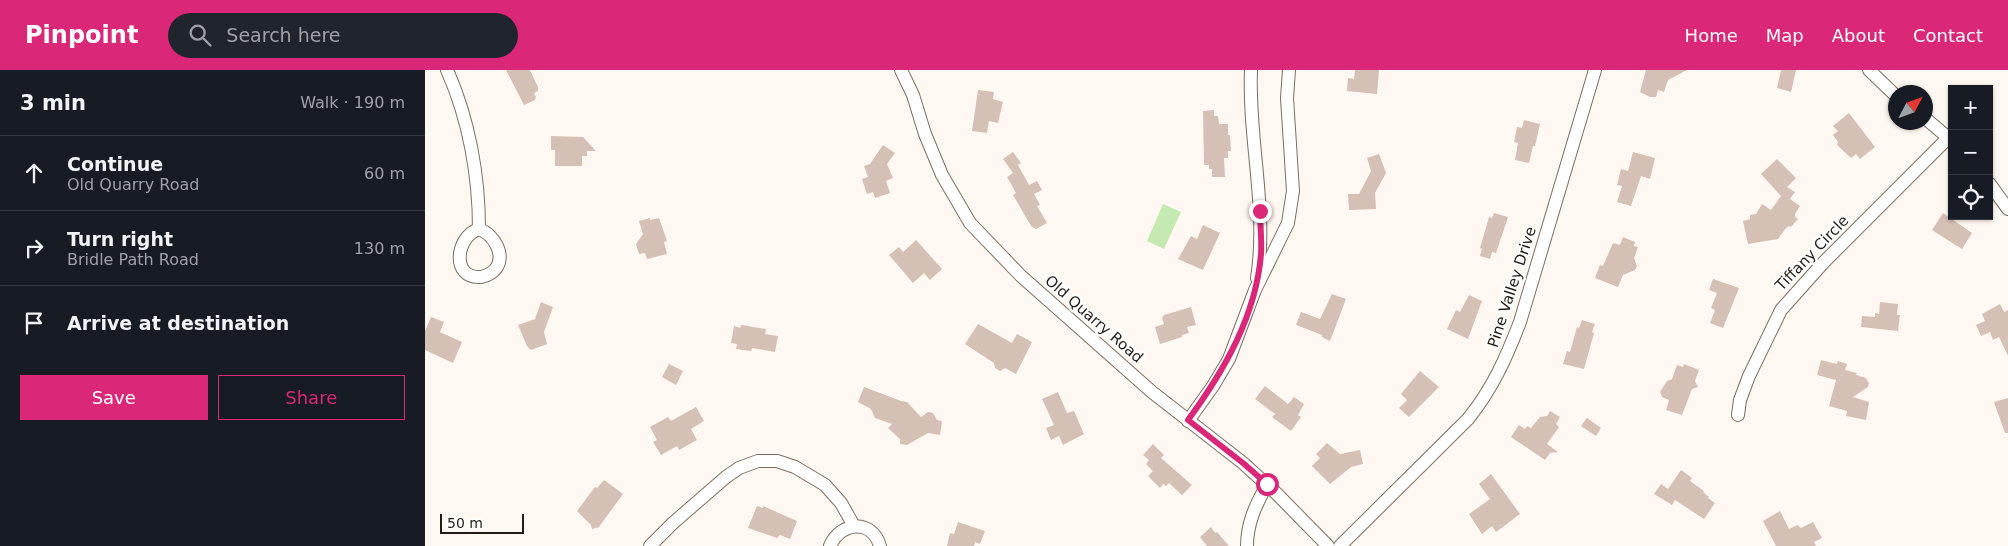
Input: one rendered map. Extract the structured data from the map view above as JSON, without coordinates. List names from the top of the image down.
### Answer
{
  "streets": {
    "street": ["Tiffany Circle", "Pine Valley Drive", "Old Quarry Road"]
  },
  "scale_bar": "50 m",
  "north": "top right",
  "page": {
    "header": "Pinpoint",
    "search": "Search here",
    "nav": [
      "Home",
      "Map",
      "About",
      "Contact"
    ],
    "heading": ["3 min", "Walk · 190 m"],
    "map_buttons": ["+", "−"],
    "list": [
      ["Continue", "Old Quarry Road", "60 m"],
      ["Turn right", "Bridle Path Road", "130 m"],
      "Arrive at destination"
    ],
    "buttons": ["Save", "Share"],
    "scale": "50 m"
  }
}
